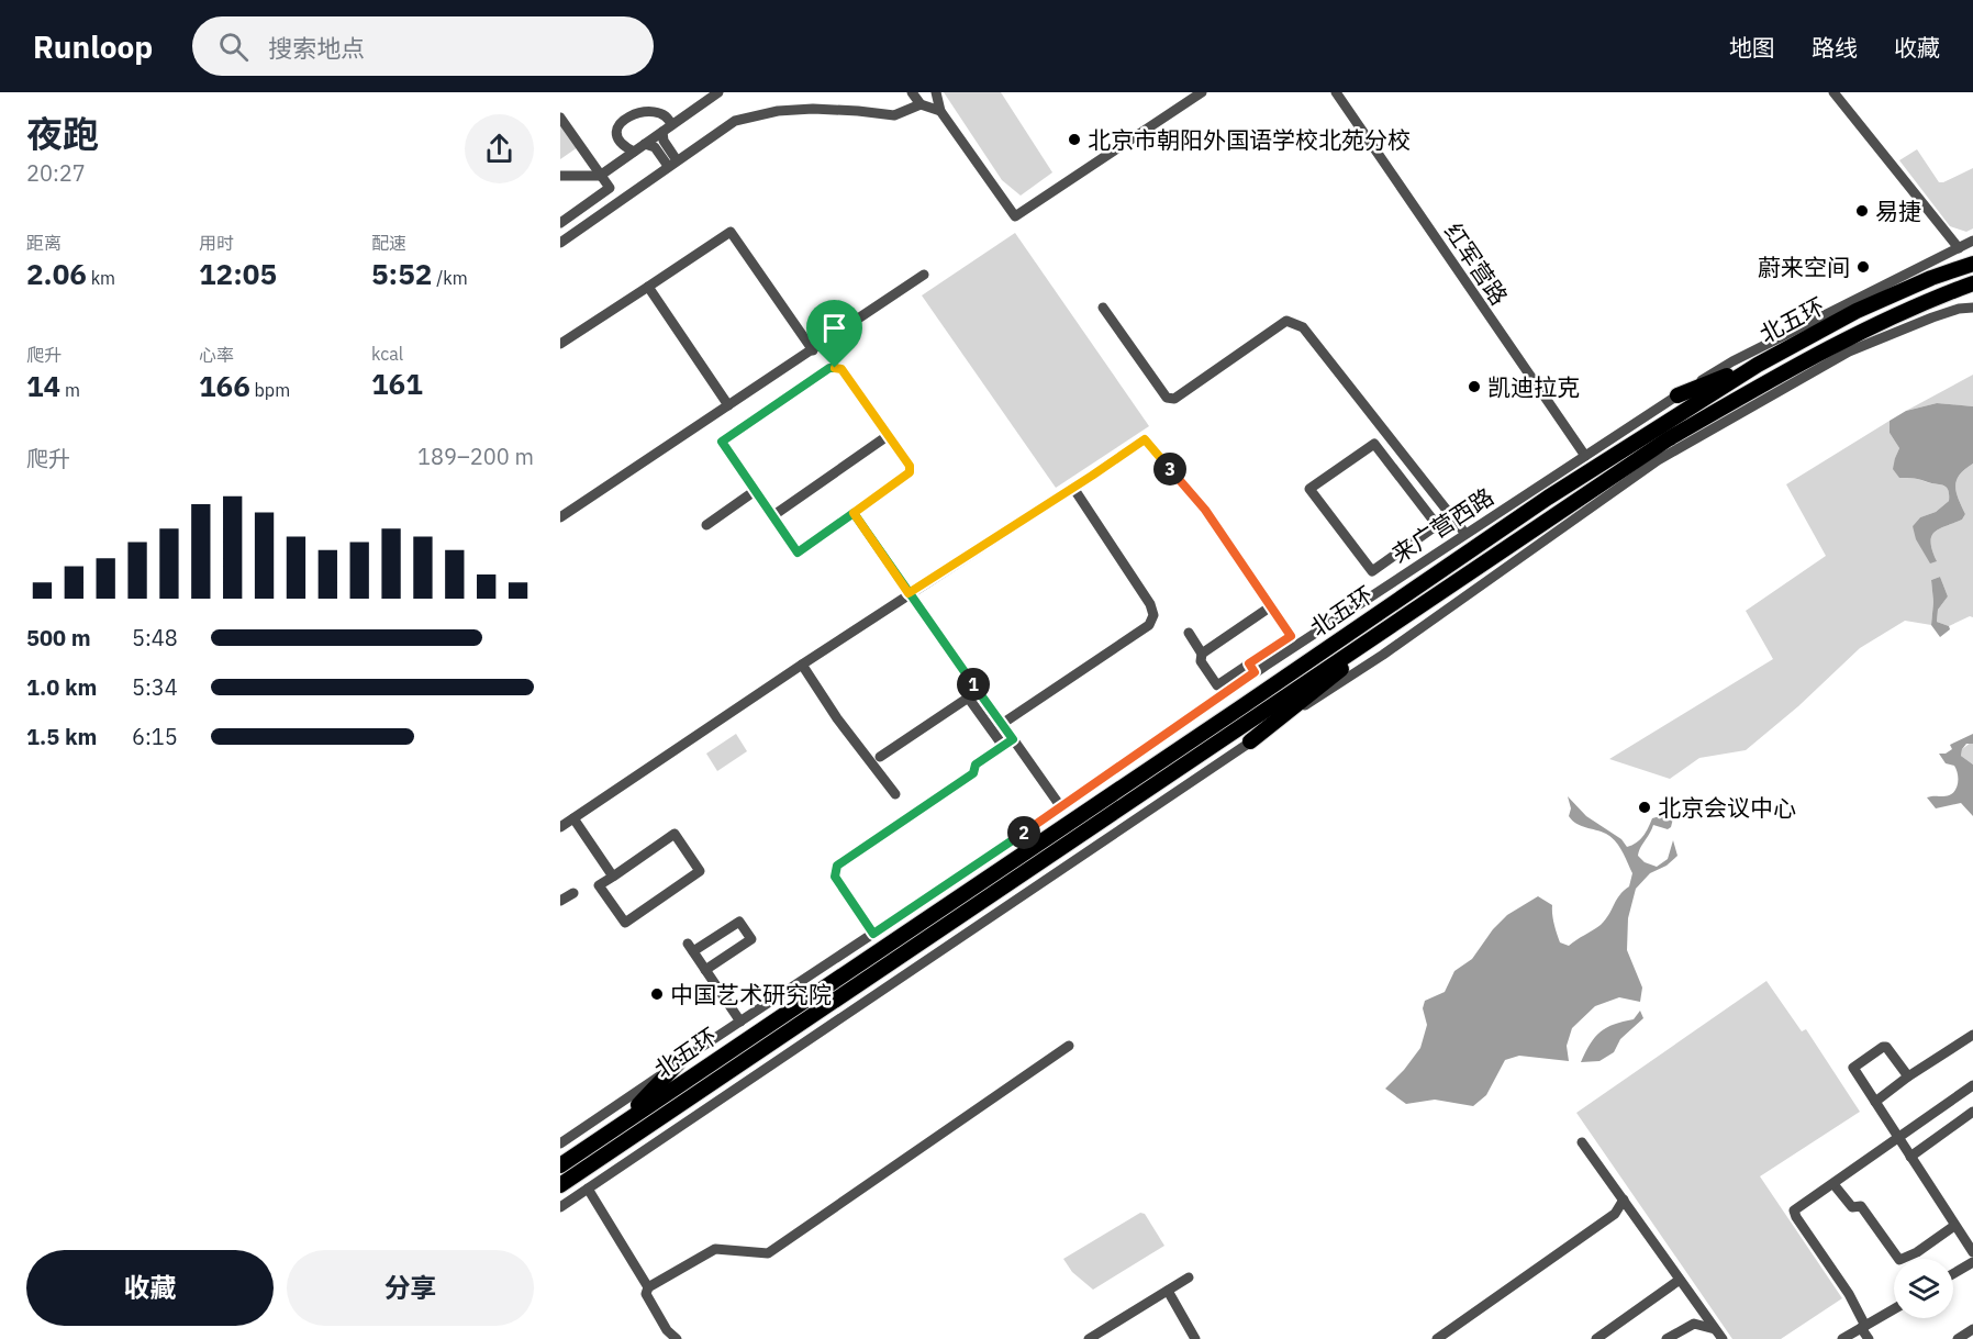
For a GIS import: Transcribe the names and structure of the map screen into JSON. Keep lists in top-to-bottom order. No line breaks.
{"streets":{"highway":["北五环"],"street":["红军营路","来广营西路"]},"crossings":[["红军营路","来广营西路"]],"places":["北京市朝阳外国语学校北苑分校","易捷","蔚来空间","凯迪拉克","北京会议中心","中国艺术研究院"],"page":{"header":"Runloop","search":"搜索地点","nav":["地图","路线","收藏"],"heading":["夜跑","20:27"],"stats":[["距离","2.06 km"],["用时","12:05"],["配速","5:52 /km"],["爬升","14 m"],["心率","166 bpm"],["kcal","161"]],"chart":["爬升","189–200 m"],"pins":["3","1","2"],"list":[{"name":"500 m","note":"5:48"},{"name":"1.0 km","note":"5:34"},{"name":"1.5 km","note":"6:15"}],"buttons":["收藏","分享"]}}
